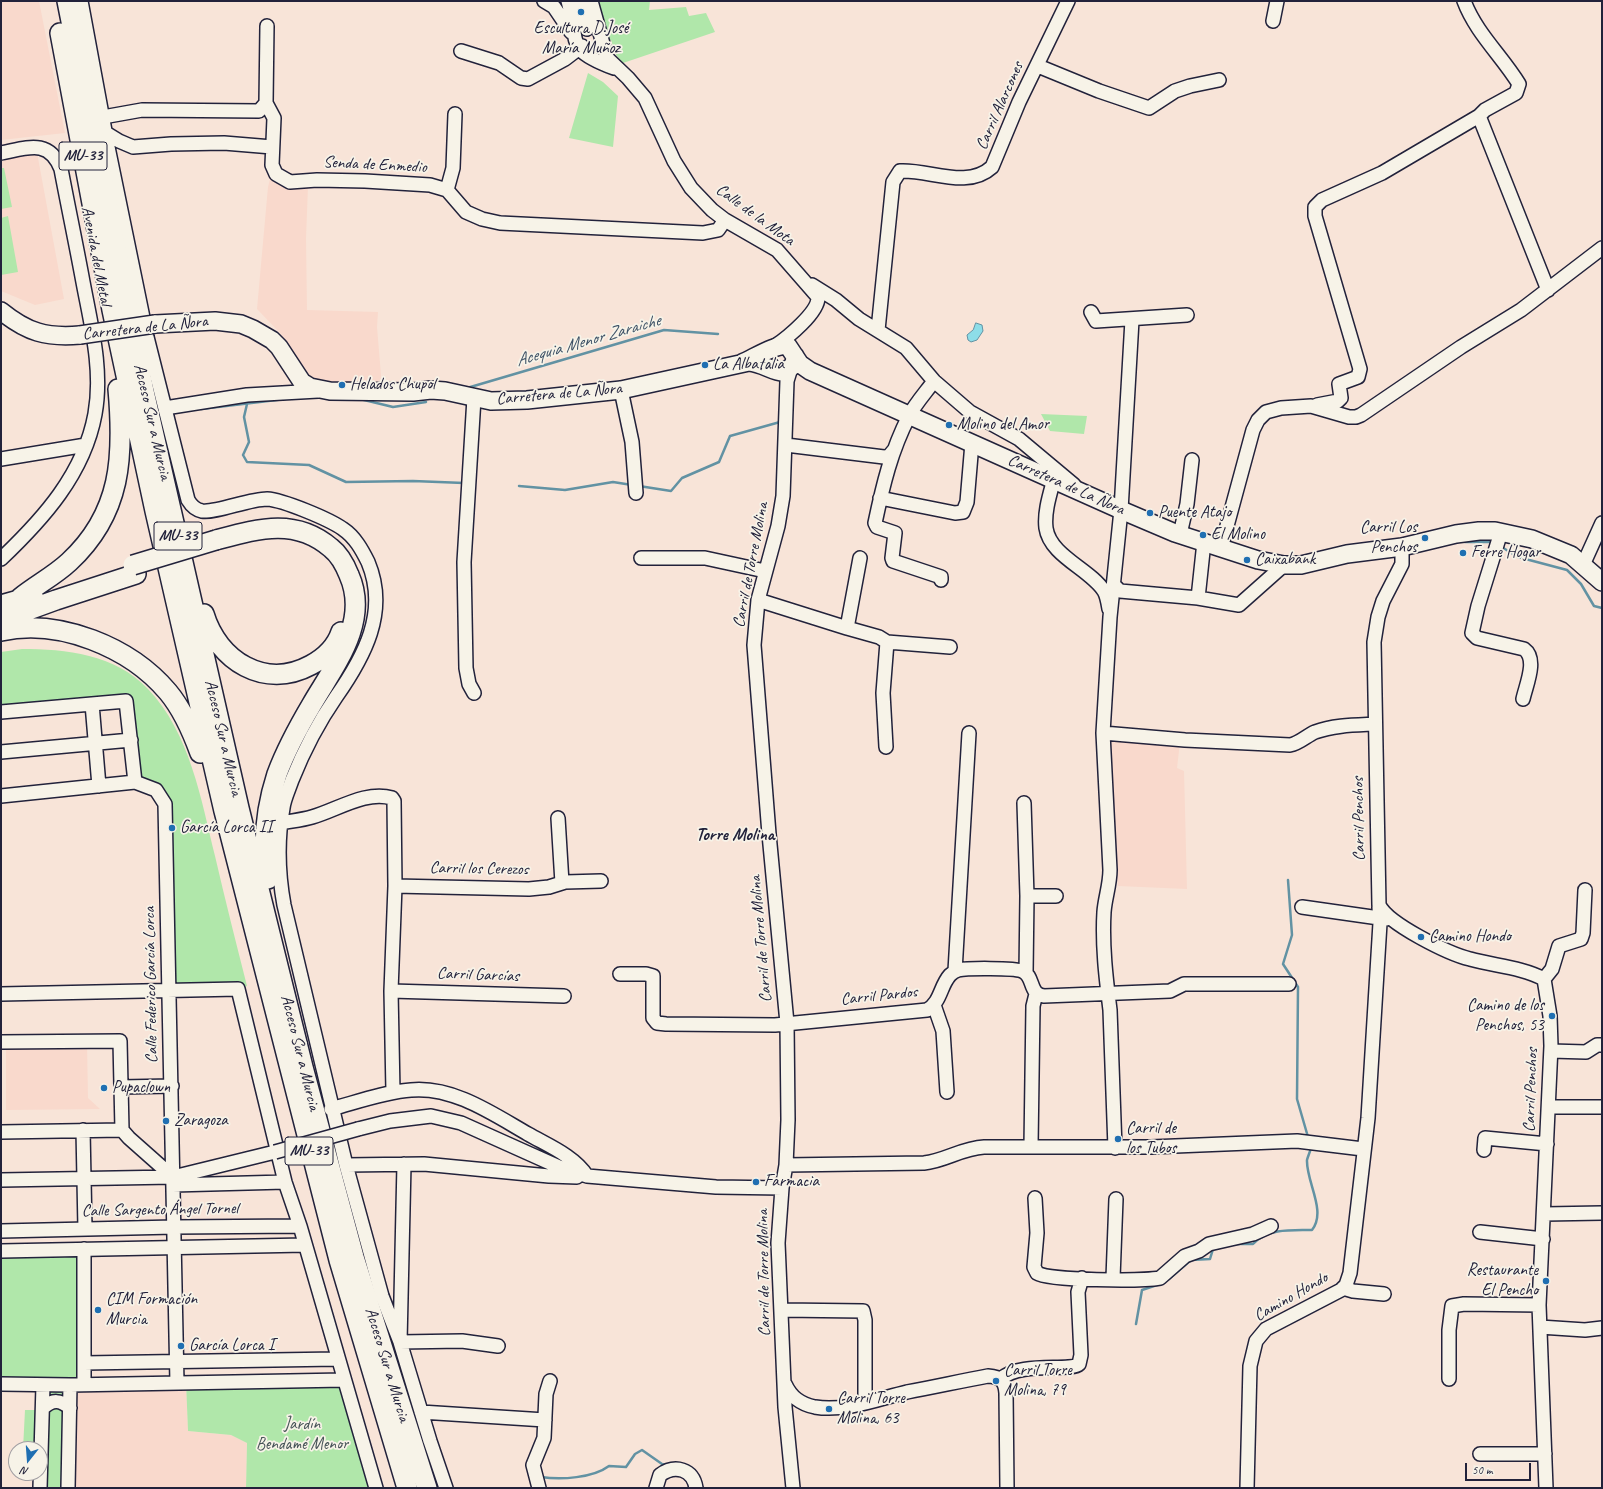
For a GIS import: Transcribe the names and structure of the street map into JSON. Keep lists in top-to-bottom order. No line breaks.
{"streets":{"highway":["MU-33","Acceso Sur a Murcia"],"main road":["Carretera de La Ñora"],"street":["Carril Alarcones","Senda de Enmedio","Calle de la Mota","Avenida del Metal","Carril de Torre Molina","Carril Penchos","Carril los Cerezos","Carril Garcías","Calle Federico García Lorca","Carril Pardos","Calle Sargento Ángel Tornel","Camino Hondo"]},"crossings":[["Senda de Enmedio","Calle de la Mota"],["Carretera de La Ñora","Carril de Torre Molina"],["Carretera de La Ñora","Carril Penchos"],["Carril de Torre Molina","Carril Pardos"],["Carril Penchos","Camino Hondo"],["Calle Federico García Lorca","Calle Sargento Ángel Tornel"]],"districts":["Torre Molina"],"water":["Acequia Menor Zaraiche"],"parks":["Jardín Bendamé Menor"],"places":["Escultura D.José María Muñoz","La Albatalia","Helados Chupol","Molino del Amor","Puente Atajo","El Molino","Carril Los Penchos","Ferre Hogar","Caixabank","García Lorca II","Camino Hondo","Camino de los Penchos, 53","Pupaclown","Zaragoza","Carril de los Tubos","Farmacia","Restaurante El Pencho","CIM Formación Murcia","García Lorca I","Carril Torre Molina, 79","Carril Torre Molina, 63"],"scale_bar":"50 m","north":"bottom"}
